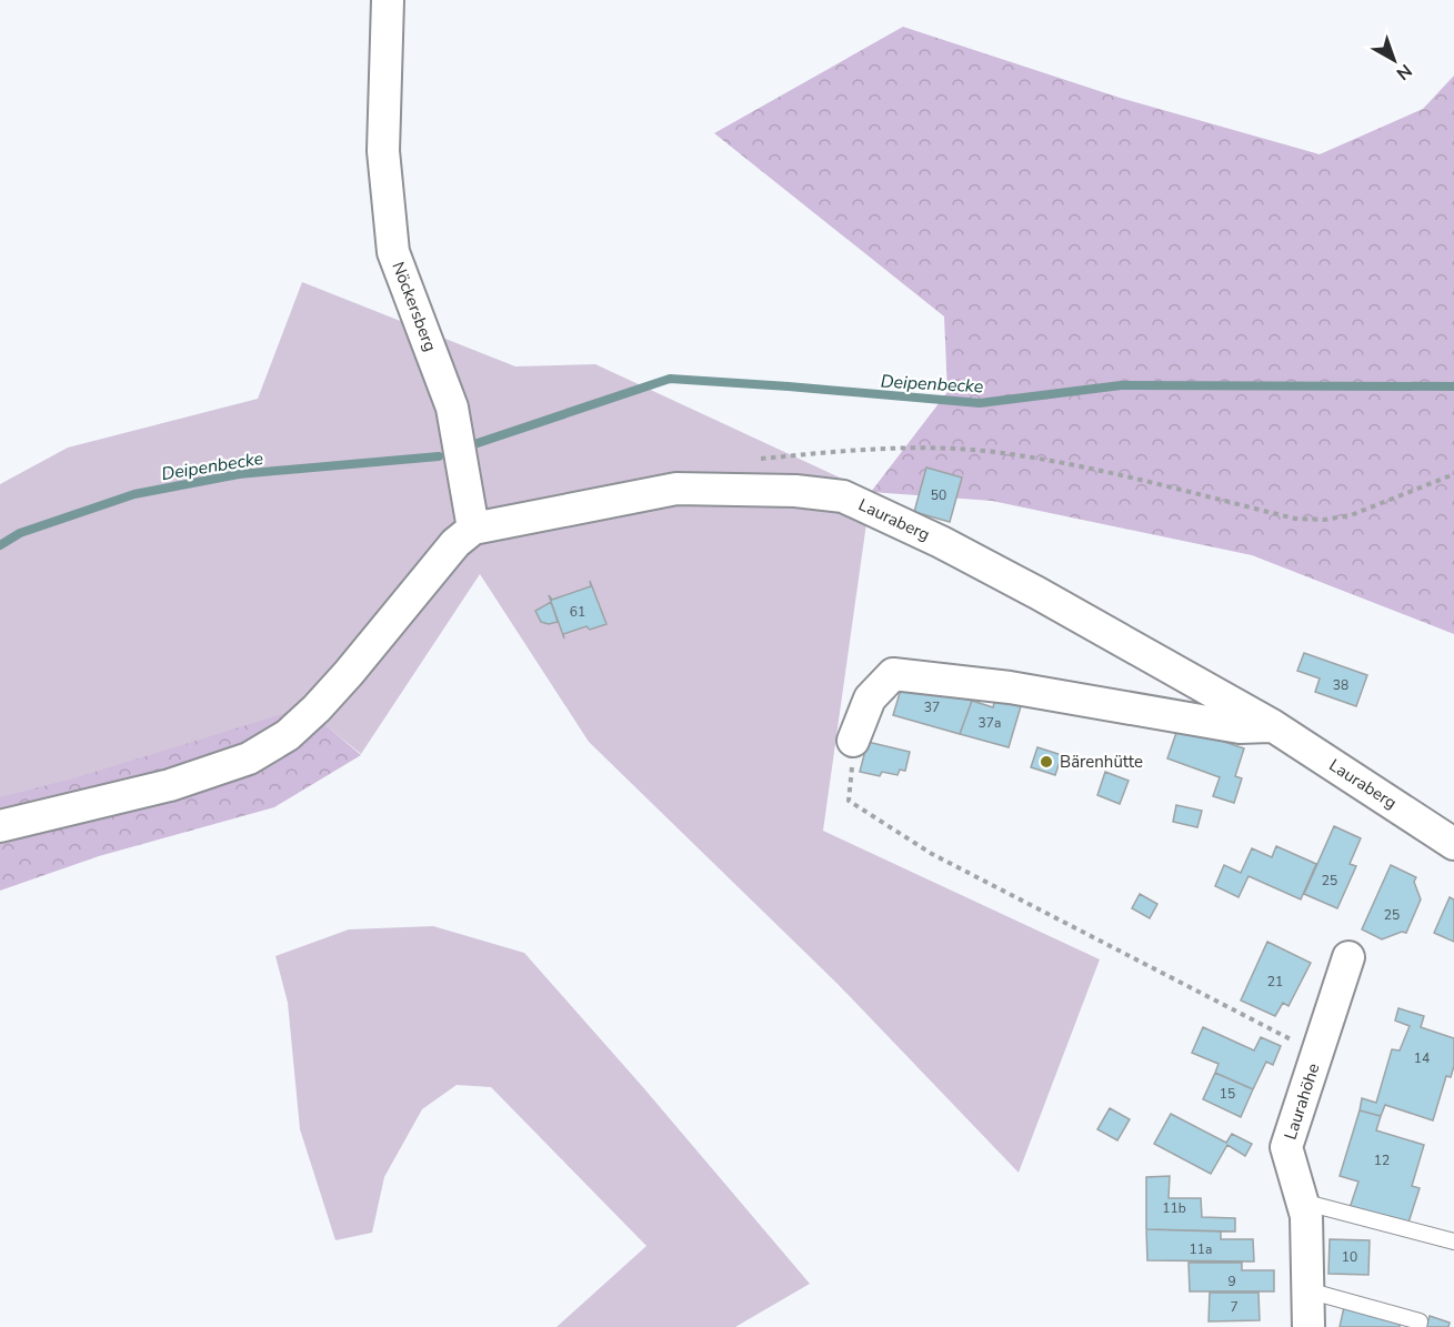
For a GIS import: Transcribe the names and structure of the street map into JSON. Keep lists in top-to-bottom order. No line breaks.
{"streets":{"street":["Nöckersberg","Lauraberg","Laurahöhe"]},"crossings":[["Nöckersberg","Lauraberg"]],"water":["Deipenbecke"],"places":["Bärenhütte"],"house_numbers":["50","61","38","37","37a","25","25","21","14","15","12","11b","11a","10","9","7"],"north":"bottom right"}
